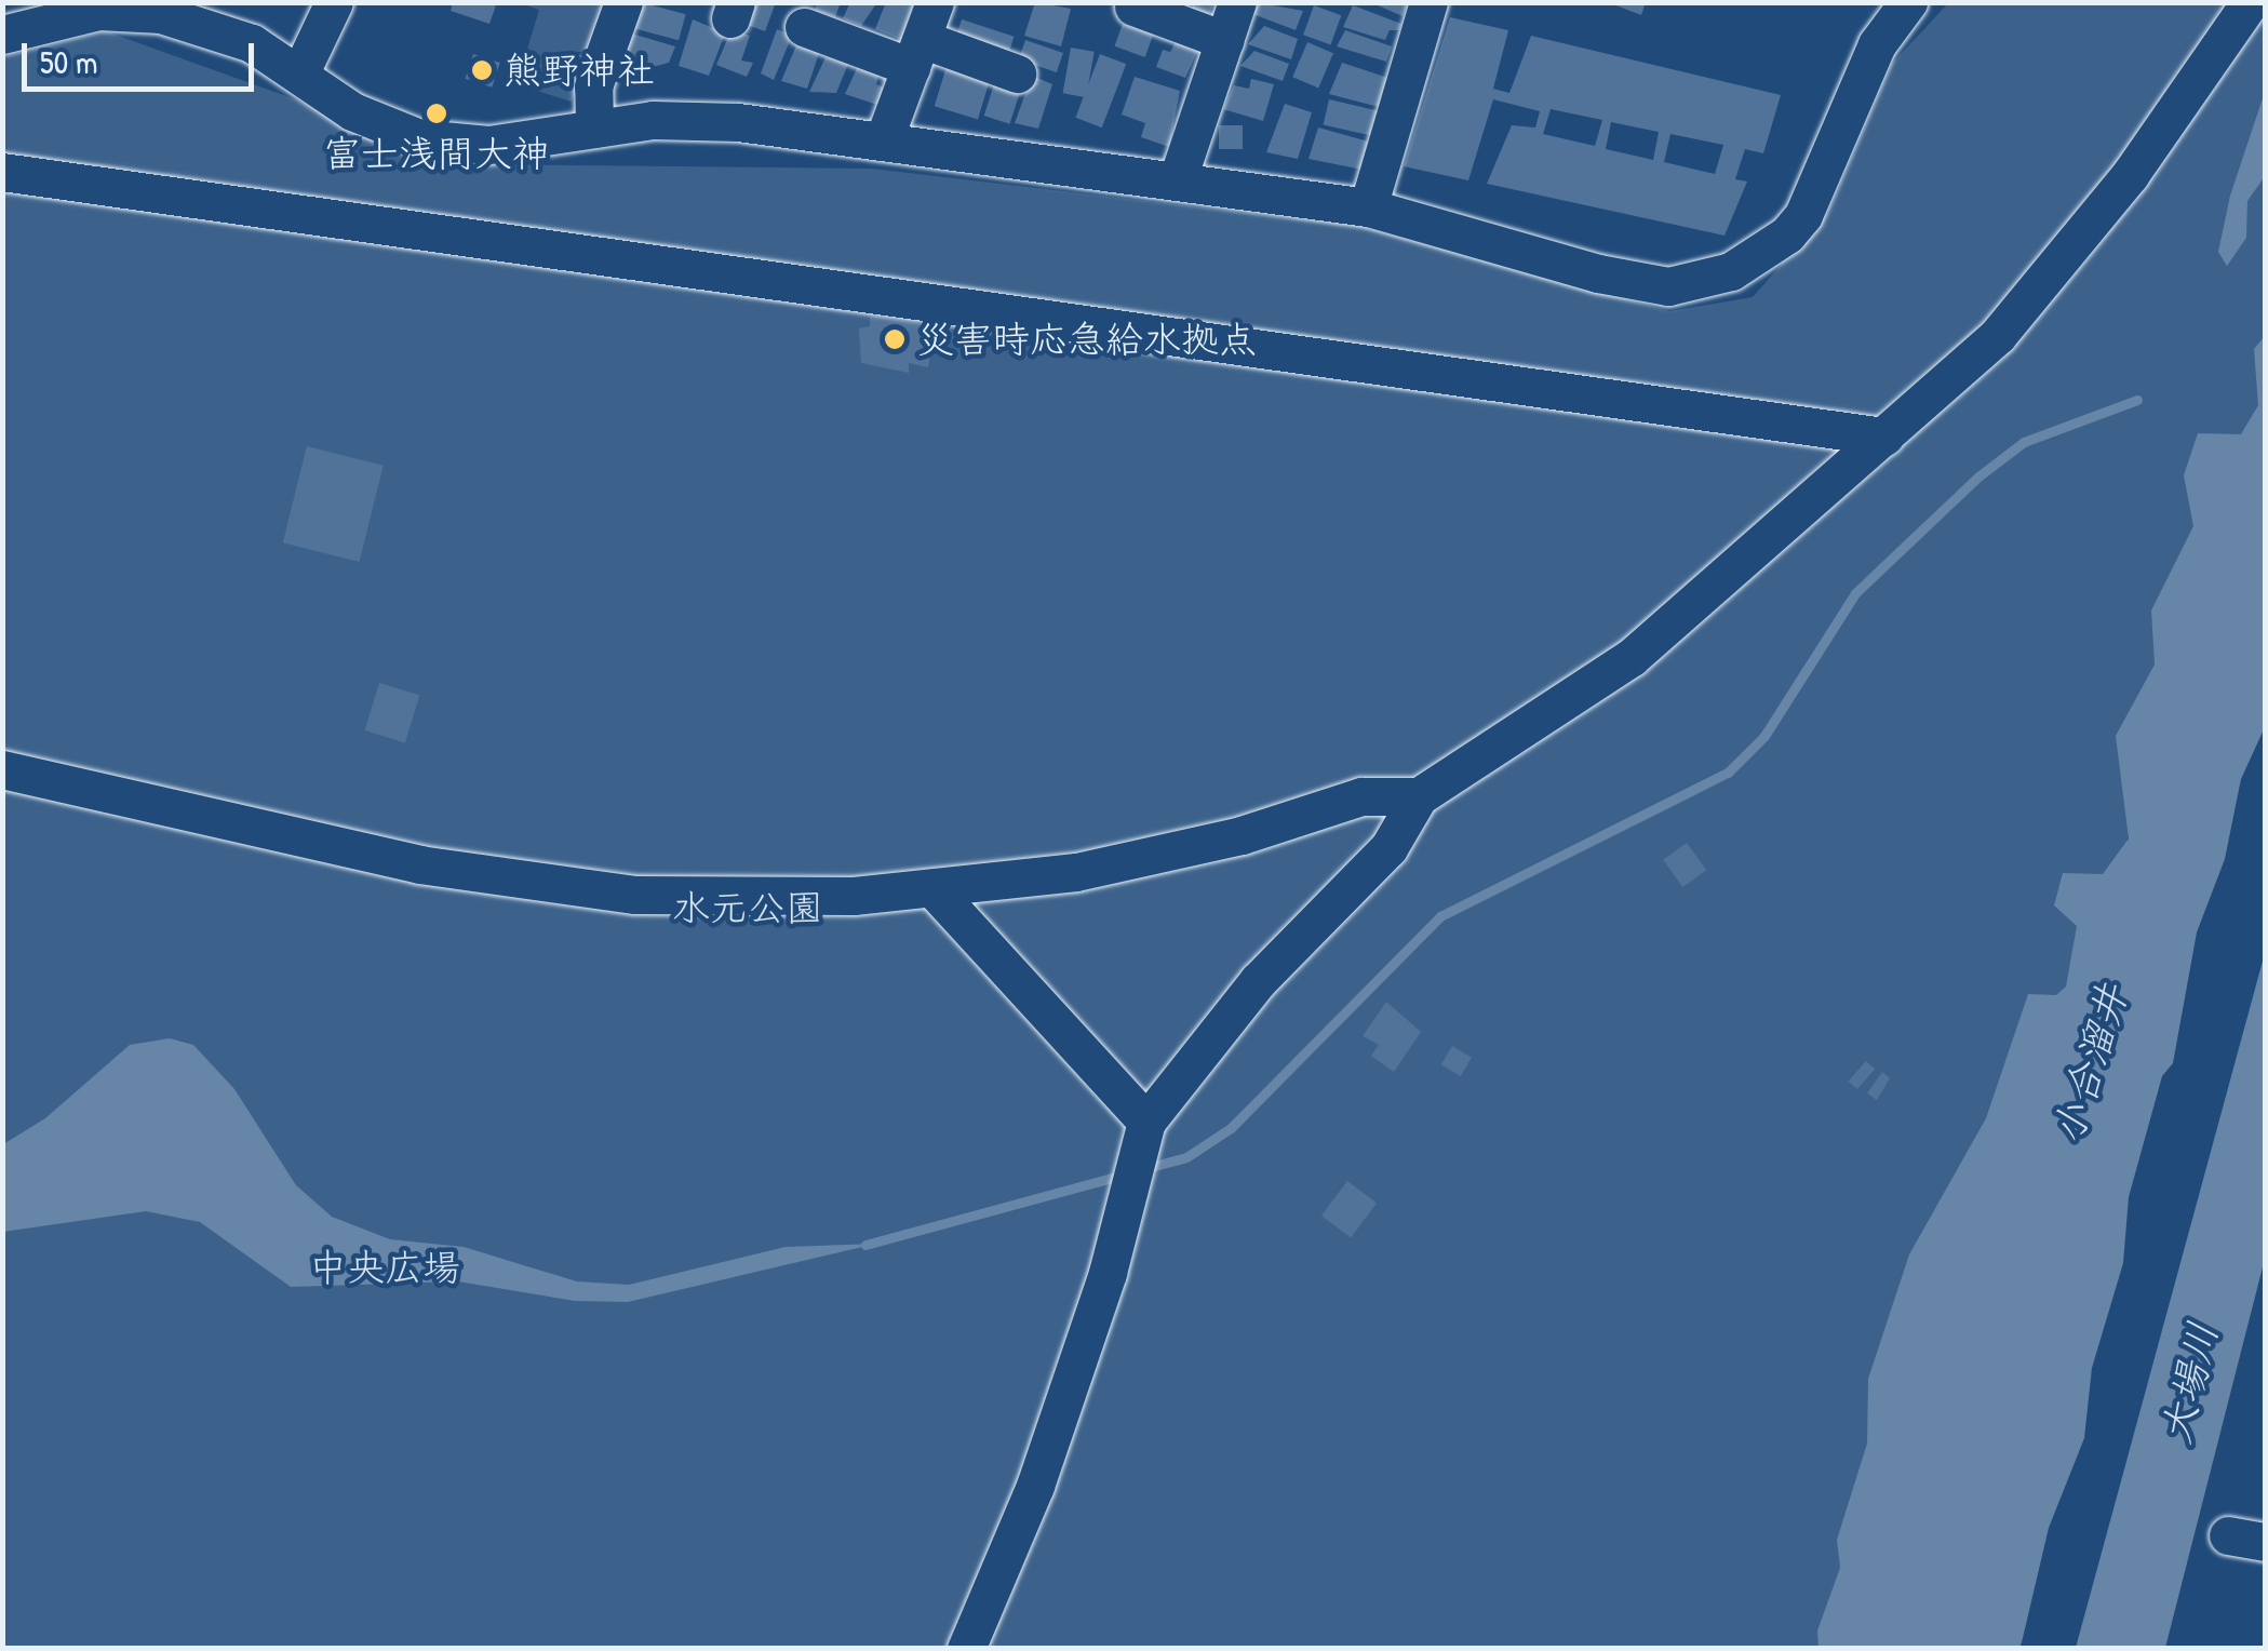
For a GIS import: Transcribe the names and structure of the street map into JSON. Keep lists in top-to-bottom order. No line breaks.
{"water":["小合溜井","大場川"],"parks":["水元公園","中央広場"],"places":["熊野神社","富士浅間大神","災害時応急給水拠点"],"scale_bar":"50 m"}
